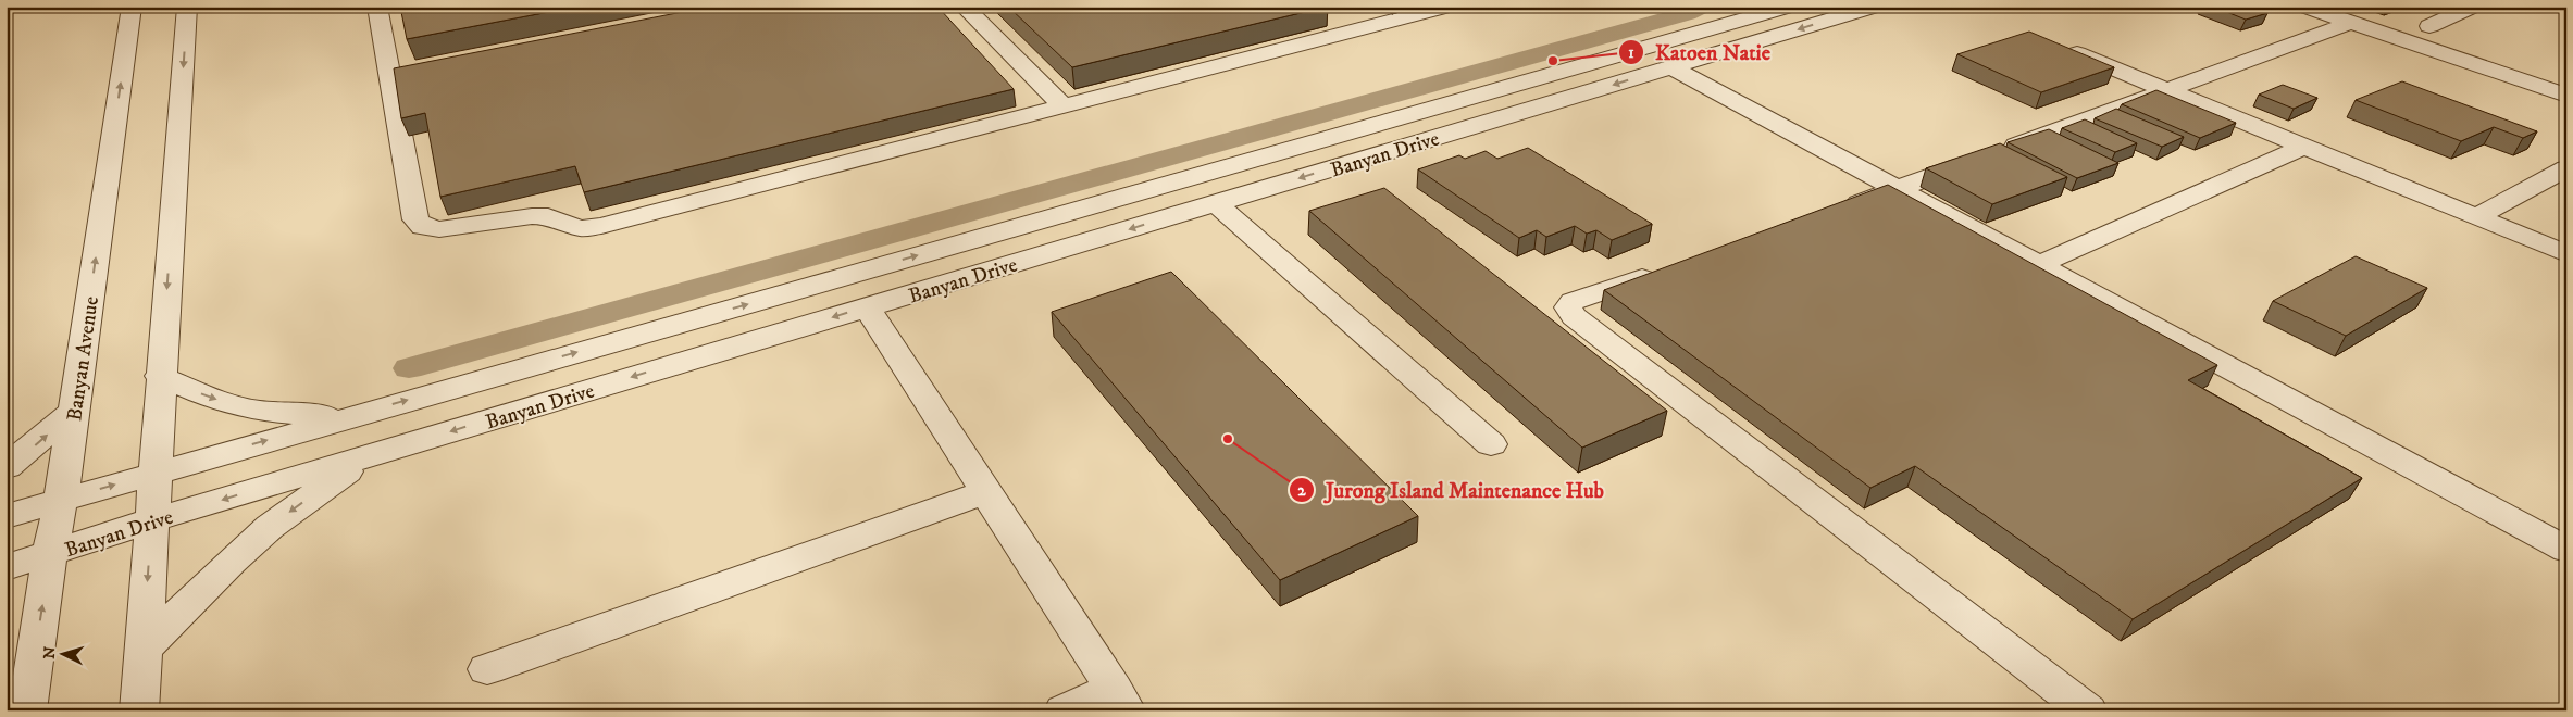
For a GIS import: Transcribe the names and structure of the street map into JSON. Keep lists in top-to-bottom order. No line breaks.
{"streets":{"street":["Banyan Drive","Banyan Avenue"]},"crossings":[["Banyan Drive","Banyan Avenue"]],"places":["Katoen Natie","Jurong Island Maintenance Hub"],"north":"left"}
